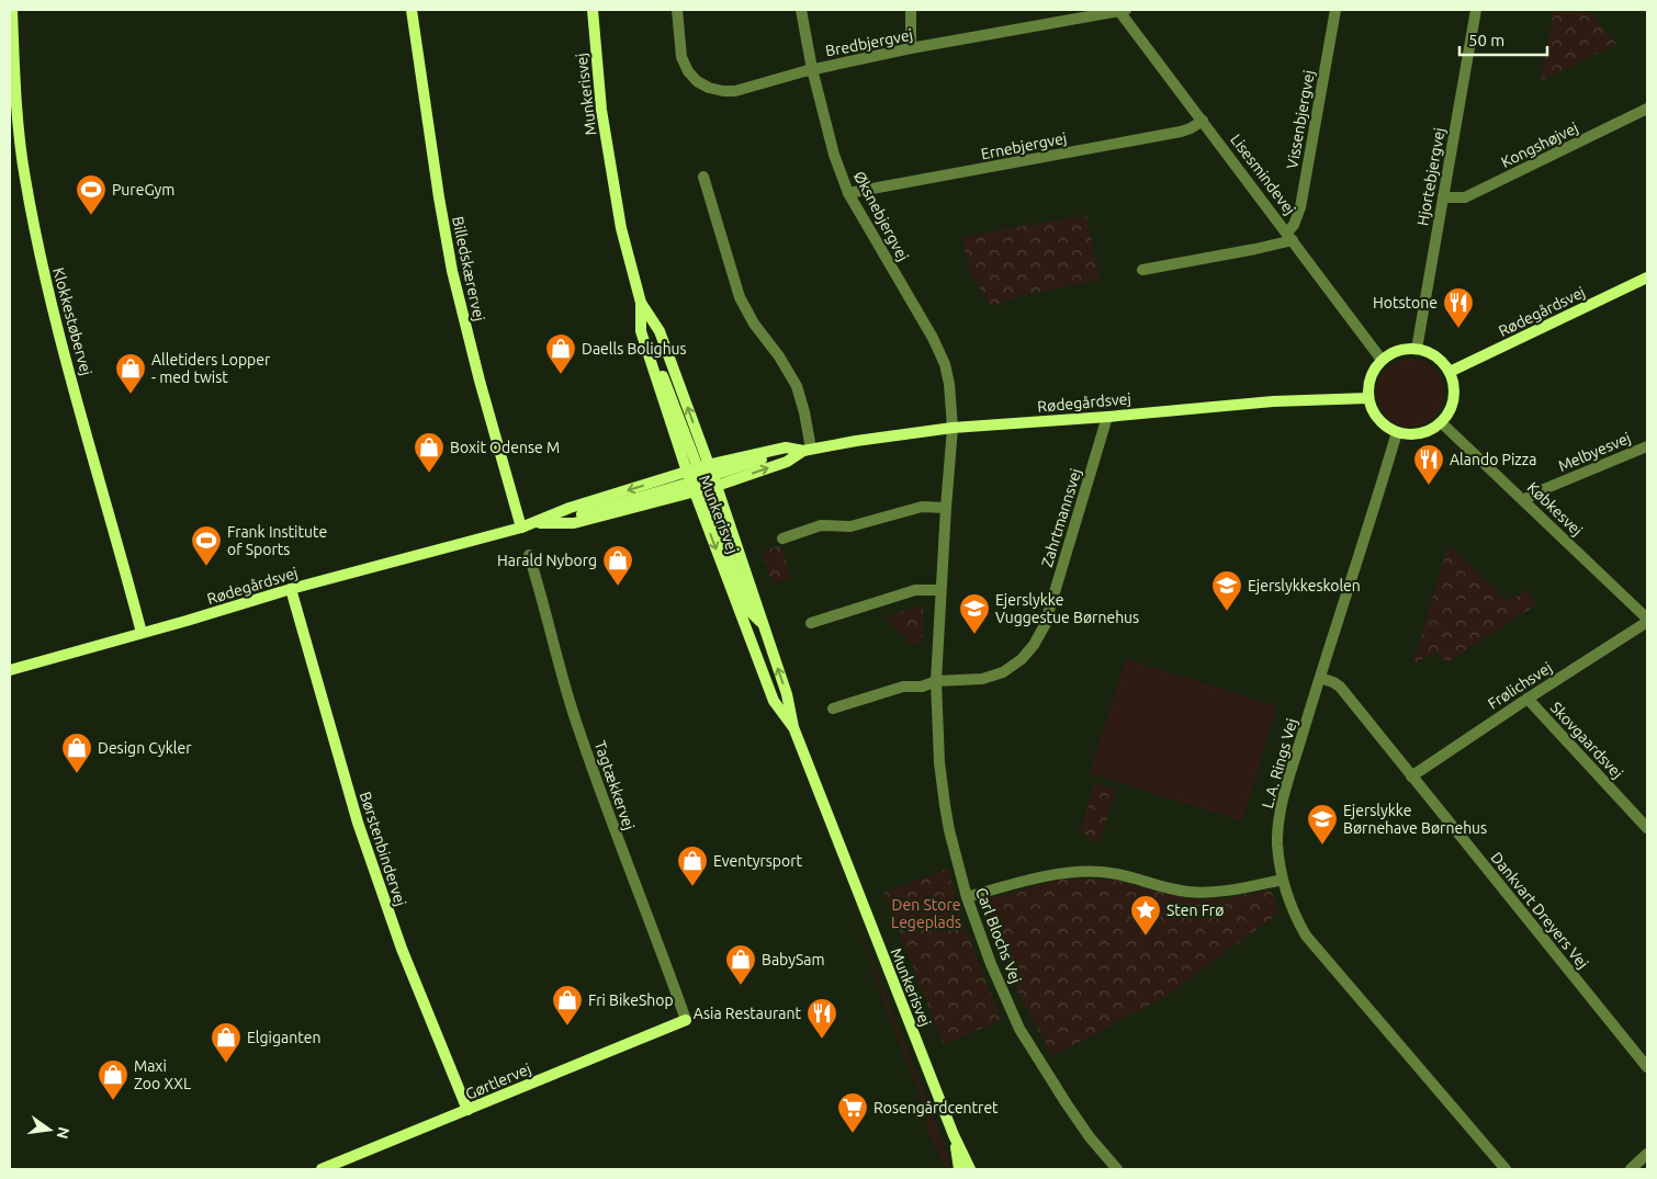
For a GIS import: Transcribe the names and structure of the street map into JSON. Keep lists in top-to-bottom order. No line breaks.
{"streets":{"street":["Bredbjergvej","Munkerisvej","Vissenbjergvej","Kongshøjvej","Ernebjergvej","Lisesmindevej","Hjortebjergvej","Øksnebjergvej","Billedskærervej","Rødegårdsvej","Klokkestøbervej","Melbyesvej","Købkesvej","Zahrtmannsvej","Frølichsvej","Skovgaardsvej","L.A. Rings Vej","Tagtækkervej","Børstenbindervej","Dankvart Dreyers Vej","Carl Blochs Vej","Gørtlervej"]},"crossings":[["Bredbjergvej","Lisesmindevej"],["Bredbjergvej","Øksnebjergvej"],["Munkerisvej","Rødegårdsvej"],["Vissenbjergvej","Lisesmindevej"],["Kongshøjvej","Hjortebjergvej"],["Ernebjergvej","Lisesmindevej"],["Ernebjergvej","Øksnebjergvej"],["Lisesmindevej","Hjortebjergvej"],["Lisesmindevej","Rødegårdsvej"],["Lisesmindevej","Købkesvej"],["Lisesmindevej","L.A. Rings Vej"],["Hjortebjergvej","Rødegårdsvej"],["Hjortebjergvej","Købkesvej"],["Hjortebjergvej","L.A. Rings Vej"],["Øksnebjergvej","Rødegårdsvej"],["Øksnebjergvej","Carl Blochs Vej"],["Billedskærervej","Rødegårdsvej"],["Rødegårdsvej","Klokkestøbervej"],["Rødegårdsvej","Købkesvej"],["Rødegårdsvej","Zahrtmannsvej"],["Rødegårdsvej","L.A. Rings Vej"],["Rødegårdsvej","Børstenbindervej"],["Rødegårdsvej","Carl Blochs Vej"],["Melbyesvej","Købkesvej"],["Købkesvej","Frølichsvej"],["Købkesvej","L.A. Rings Vej"],["Zahrtmannsvej","Carl Blochs Vej"],["Frølichsvej","Skovgaardsvej"],["Frølichsvej","Dankvart Dreyers Vej"],["L.A. Rings Vej","Dankvart Dreyers Vej"],["Tagtækkervej","Gørtlervej"],["Børstenbindervej","Gørtlervej"]],"parks":["Den Store Legeplads"],"places":{"sports":["PureGym","Frank Institute of Sports"],"restaurant":["Hotstone","Alando Pizza","Asia Restaurant"],"shop":["Daells Bolighus","Alletiders Lopper - med twist","Boxit Odense M","Harald Nyborg","Design Cykler","Eventyrsport","BabySam","Fri BikeShop","Elgiganten","Maxi Zoo XXL"],"school or university":["Ejerslykkeskolen","Ejerslykke Vuggestue Børnehus","Ejerslykke Børnehave Børnehus"],"place":["Sten Frø"],"supermarket":["Rosengårdcentret"]},"scale_bar":"50 m","north":"right"}
